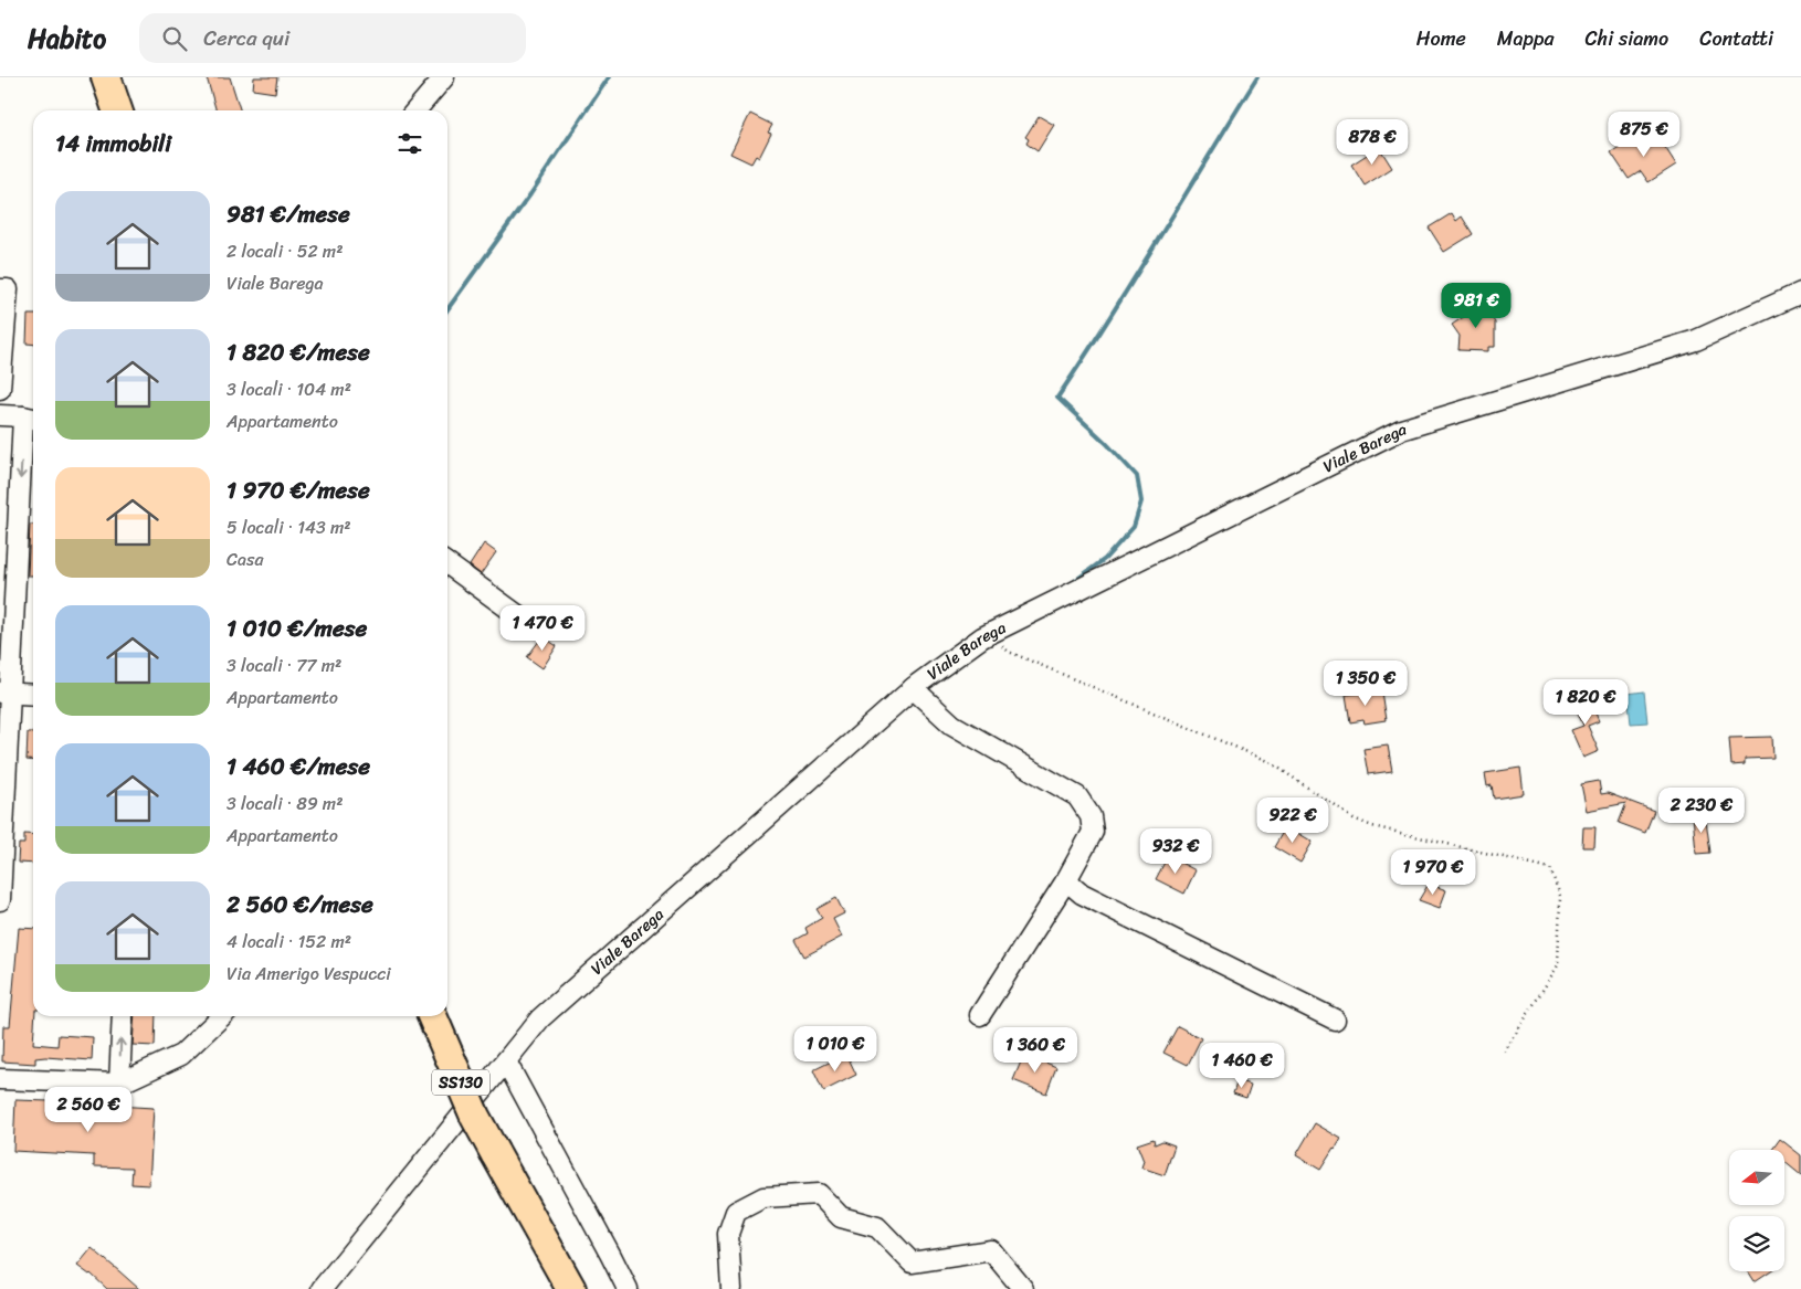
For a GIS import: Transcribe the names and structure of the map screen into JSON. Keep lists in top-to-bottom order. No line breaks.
{"streets":{"highway":["SS130"],"street":["Viale Barega"]},"north":"left","page":{"header":"Habito","search":"Cerca qui","nav":["Home","Mappa","Chi siamo","Contatti"],"heading":"14 immobili","price":["875 €","878 €","981 €","1 470 €","1 350 €","1 820 €","2 230 €","922 €","932 €","1 970 €","1 010 €","1 360 €","1 460 €","2 560 €"],"list":[{"name":"981 €/mese","note":"2 locali · 52 m² · Viale Barega"},{"name":"1 820 €/mese","note":"3 locali · 104 m² · Appartamento"},{"name":"1 970 €/mese","note":"5 locali · 143 m² · Casa"},{"name":"1 010 €/mese","note":"3 locali · 77 m² · Appartamento"},{"name":"1 460 €/mese","note":"3 locali · 89 m² · Appartamento"},{"name":"2 560 €/mese","note":"4 locali · 152 m² · Via Amerigo Vespucci"}]}}
